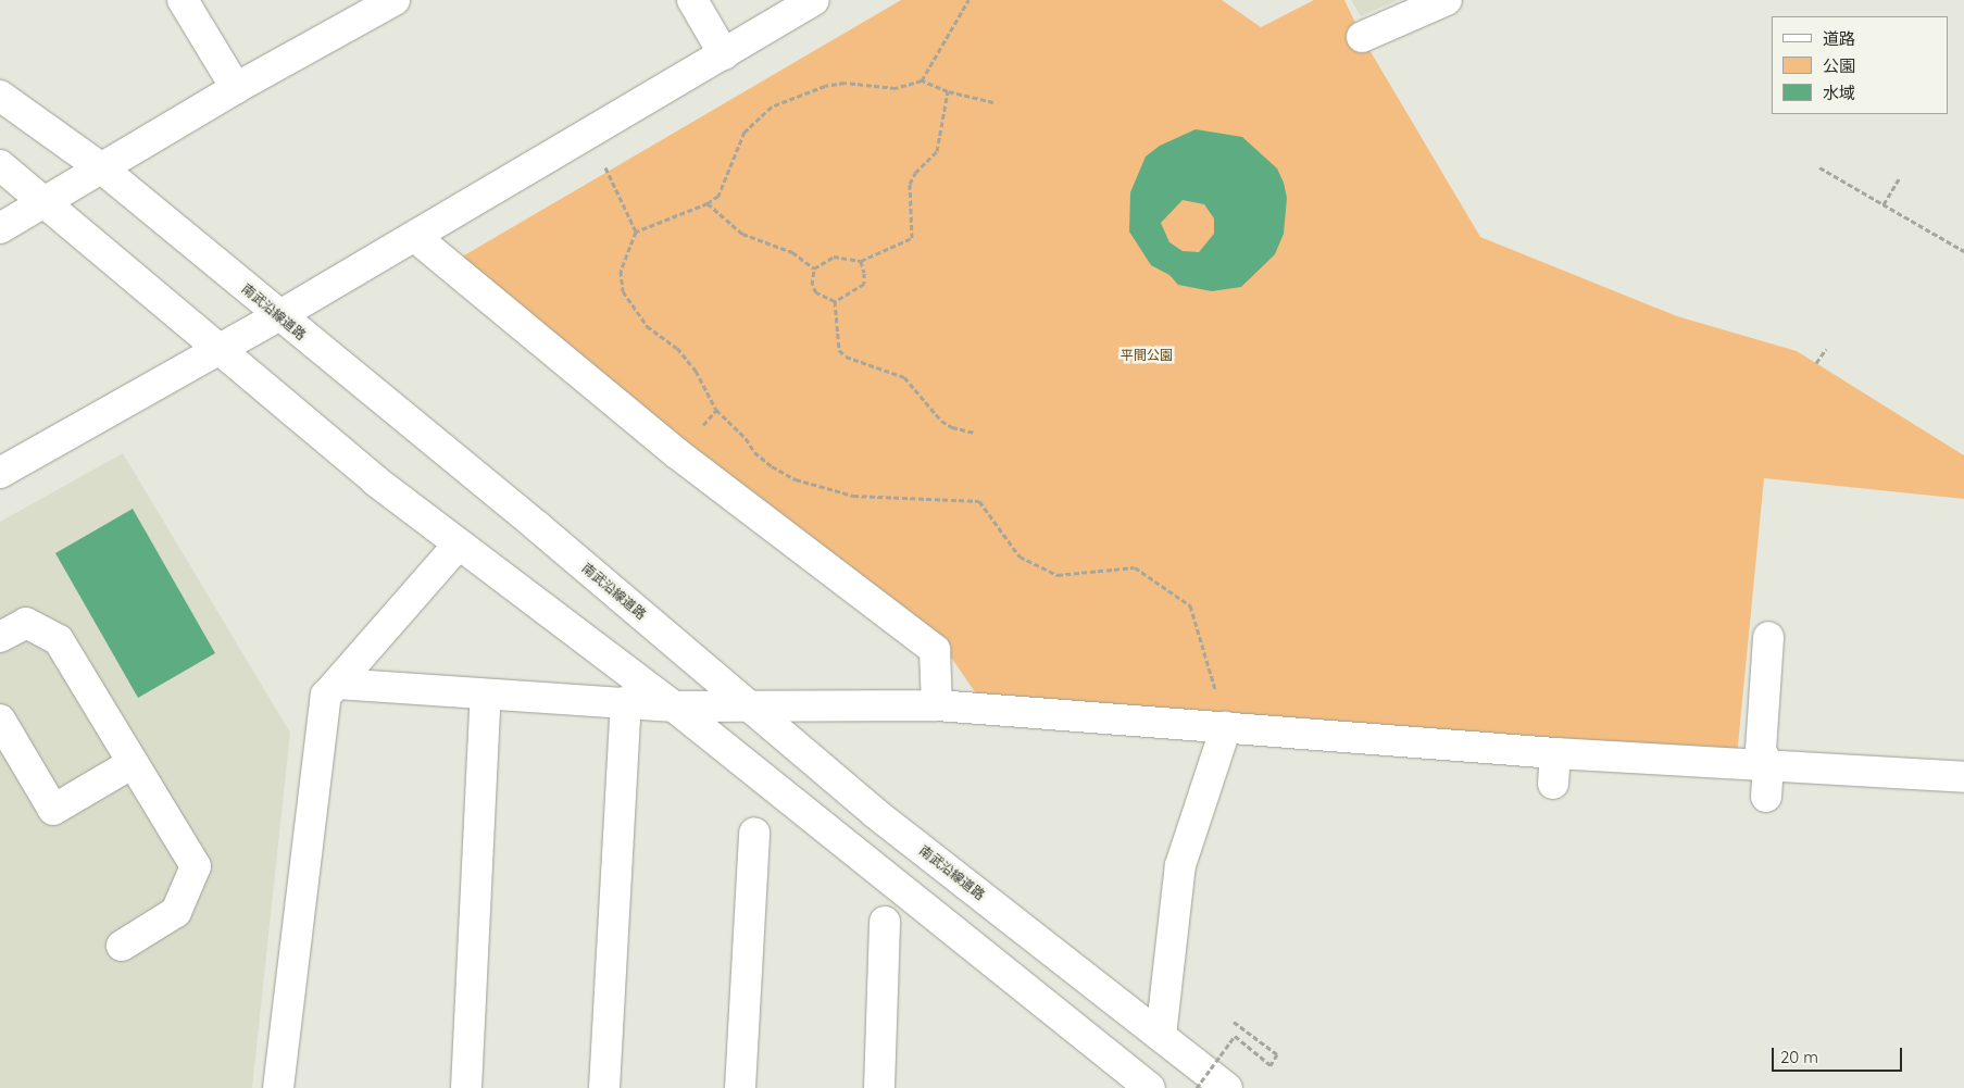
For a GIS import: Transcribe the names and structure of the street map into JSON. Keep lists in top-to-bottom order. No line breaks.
{"streets":{"street":["南武沿線道路"]},"parks":["平間公園"],"legend":["道路","公園","水域"],"scale_bar":"20 m"}
